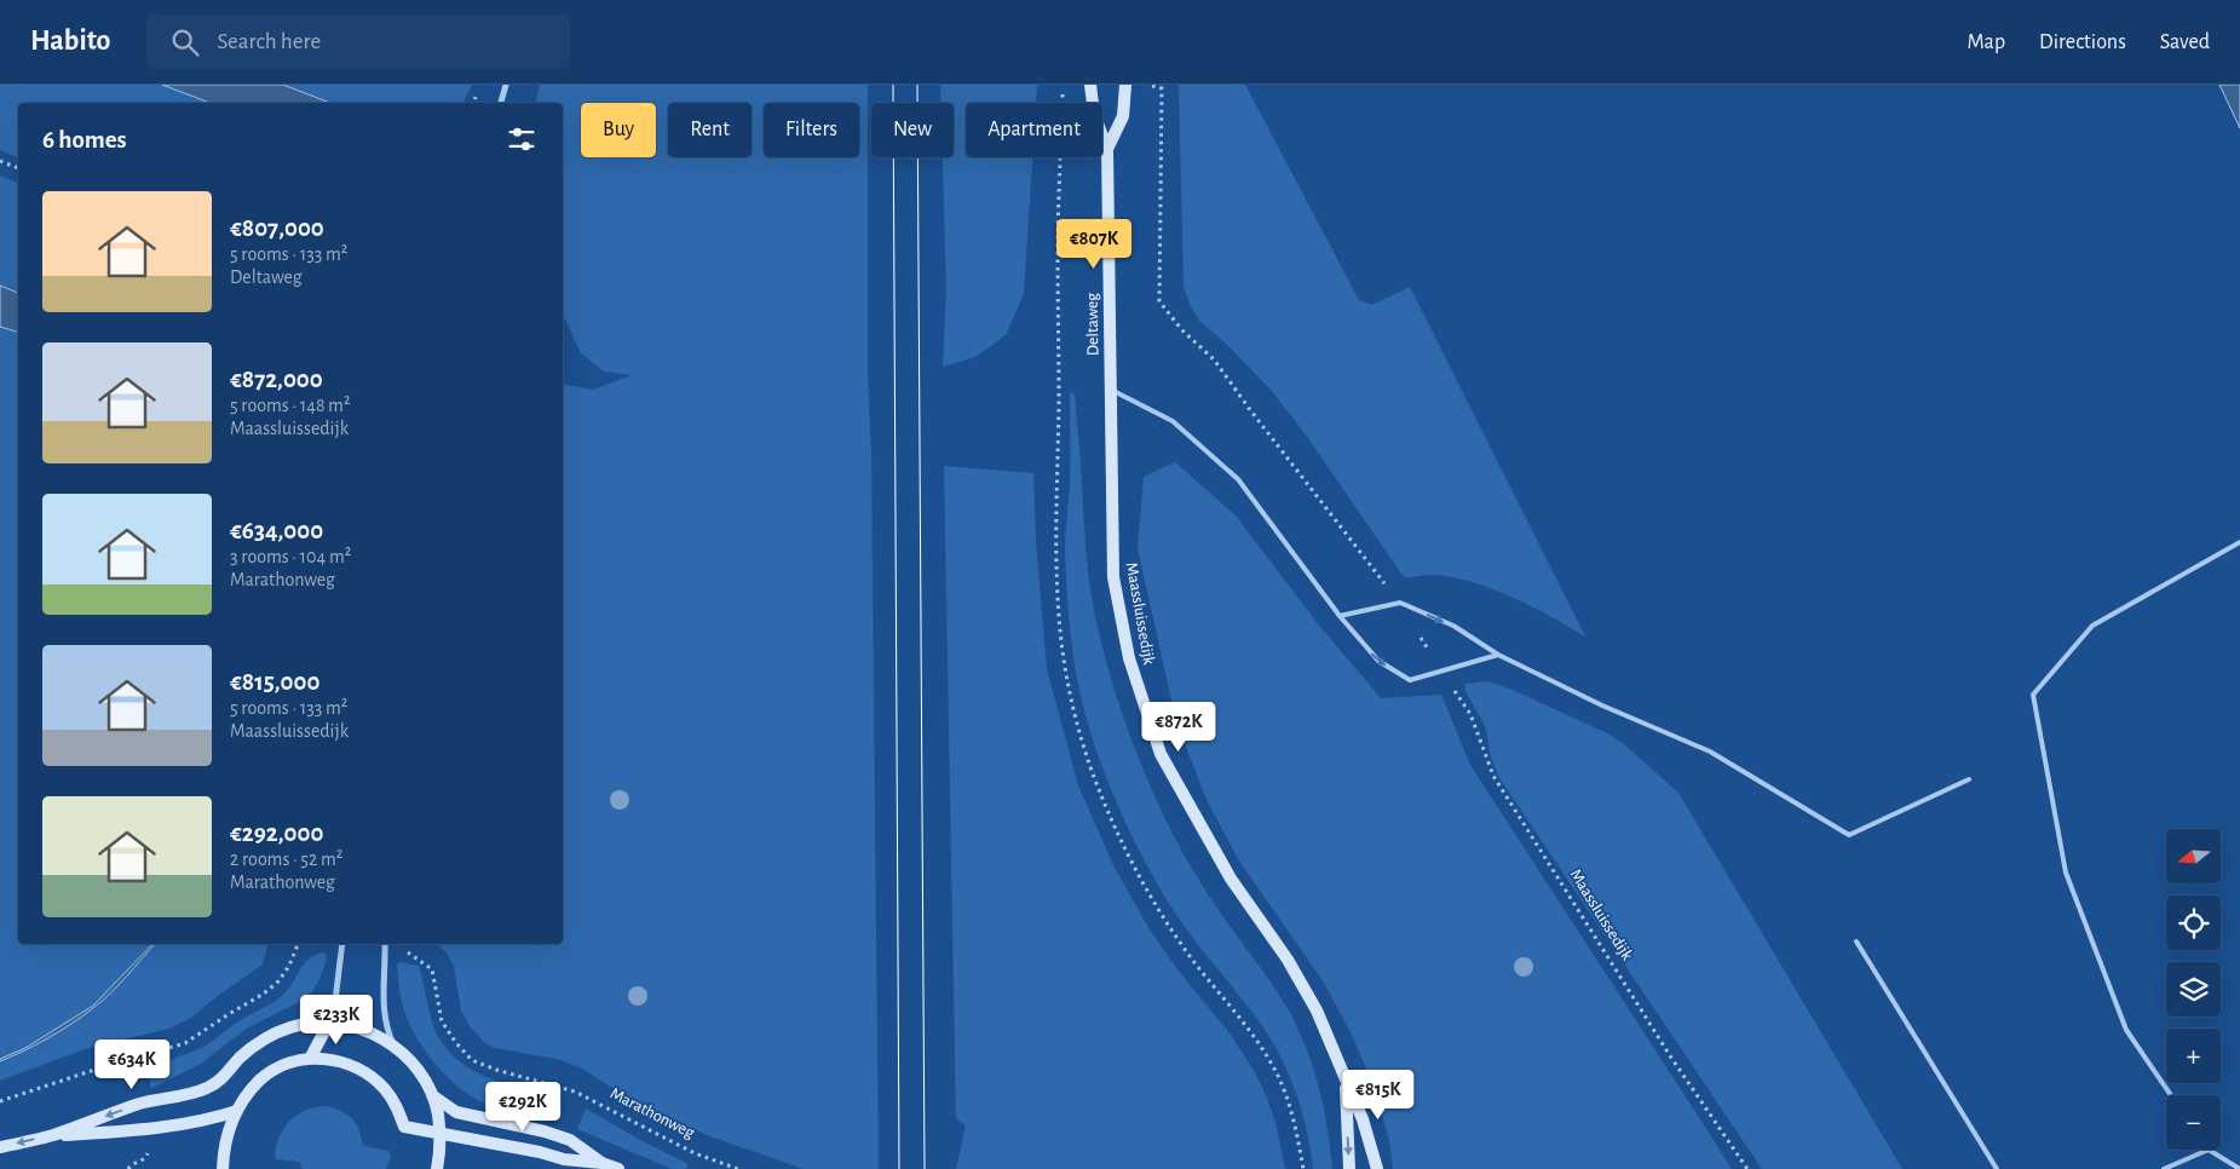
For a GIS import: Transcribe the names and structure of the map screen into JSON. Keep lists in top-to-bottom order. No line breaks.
{"streets":{"main road":["Deltaweg","Maassluissedijk"],"path":["Marathonweg"]},"crossings":[["Deltaweg","Maassluissedijk"]],"north":"left","page":{"header":"Habito","search":"Search here","nav":["Map","Directions","Saved"],"chip":["Buy","Rent","Filters","New","Apartment"],"heading":"6 homes","list":[{"name":"€807,000","note":"5 rooms · 133 m² · Deltaweg"},{"name":"€872,000","note":"5 rooms · 148 m² · Maassluissedijk"},{"name":"€634,000","note":"3 rooms · 104 m² · Marathonweg"},{"name":"€815,000","note":"5 rooms · 133 m² · Maassluissedijk"},{"name":"€292,000","note":"2 rooms · 52 m² · Marathonweg"}],"price":["€807K","€872K","€233K","€634K","€815K","€292K"],"map_buttons":["+","−"]}}
